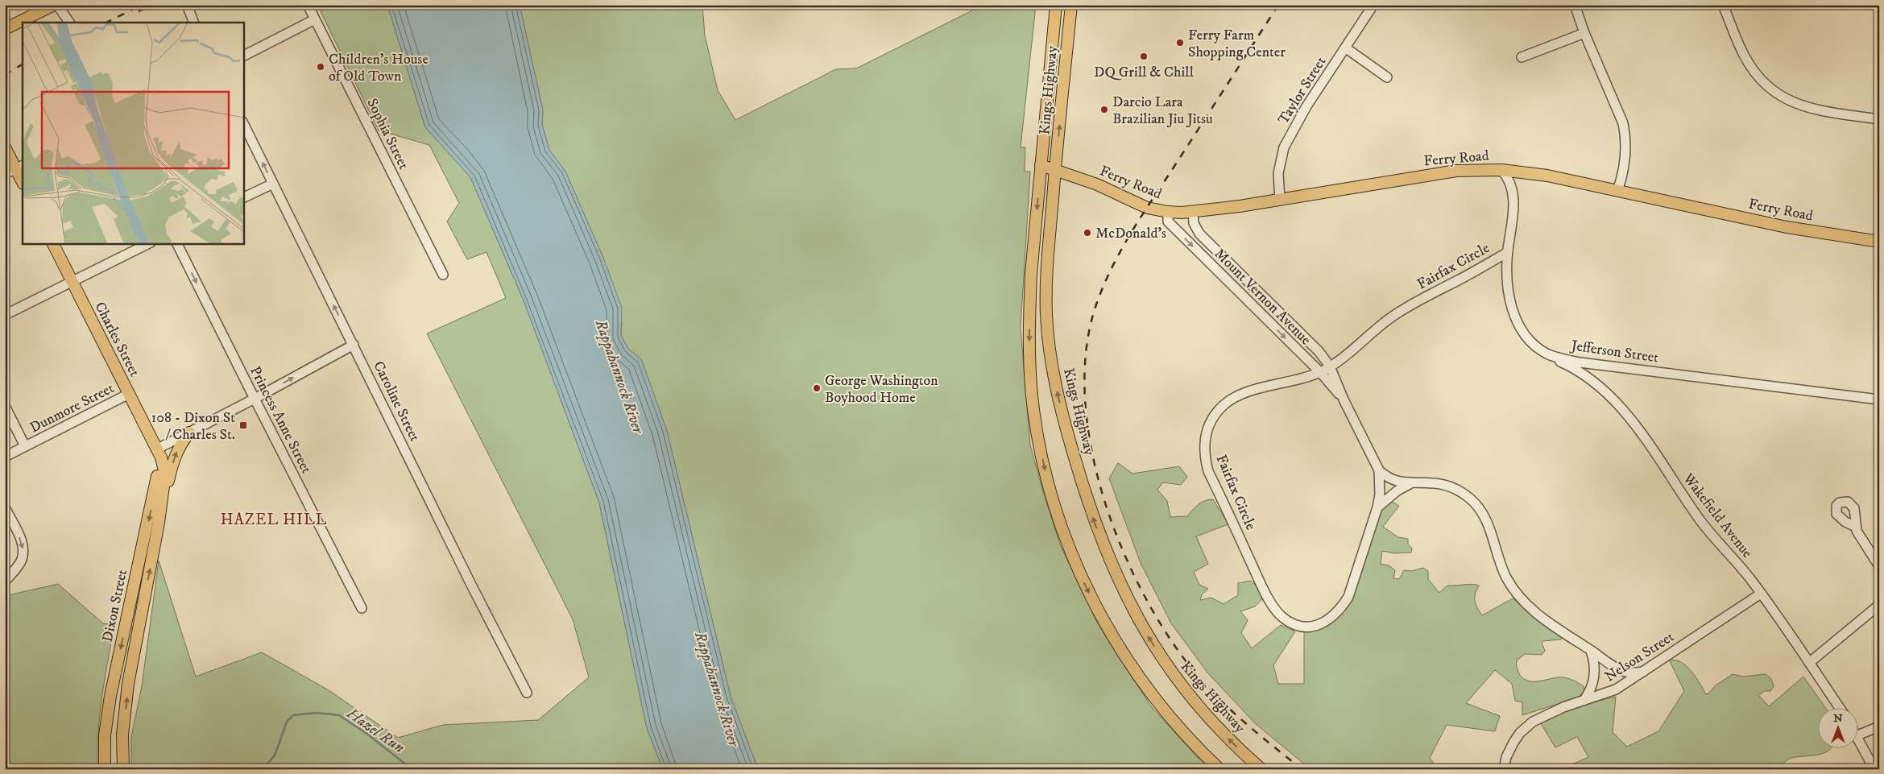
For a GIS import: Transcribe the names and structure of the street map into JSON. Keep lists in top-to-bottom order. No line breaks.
{"streets":{"main road":["Kings Highway","Ferry Road","Charles Street","Dixon Street"],"street":["Taylor Street","Sophia Street","Fairfax Circle","Mount Vernon Avenue","Jefferson Street","Caroline Street","Dunmore Street","Princess Anne Street","Wakefield Avenue","Nelson Street"]},"crossings":[["Kings Highway","Ferry Road"],["Taylor Street","Ferry Road"],["Ferry Road","Mount Vernon Avenue"],["Ferry Road","Jefferson Street"],["Fairfax Circle","Mount Vernon Avenue"],["Fairfax Circle","Jefferson Street"],["Charles Street","Dunmore Street"],["Charles Street","Dixon Street"],["Jefferson Street","Wakefield Avenue"],["Wakefield Avenue","Nelson Street"]],"one_way":["Caroline Street","Princess Anne Street"],"districts":["HAZEL HILL"],"water":["Rappahannock River","Hazel Run"],"places":{"other":["Ferry Farm Shopping Center","DQ Grill & Chill","Children's House of Old Town","Darcio Lara Brazilian Jiu Jitsu","McDonald's","George Washington Boyhood Home"],"transit":["108 - Dixon St / Charles St."]},"north":"top"}
